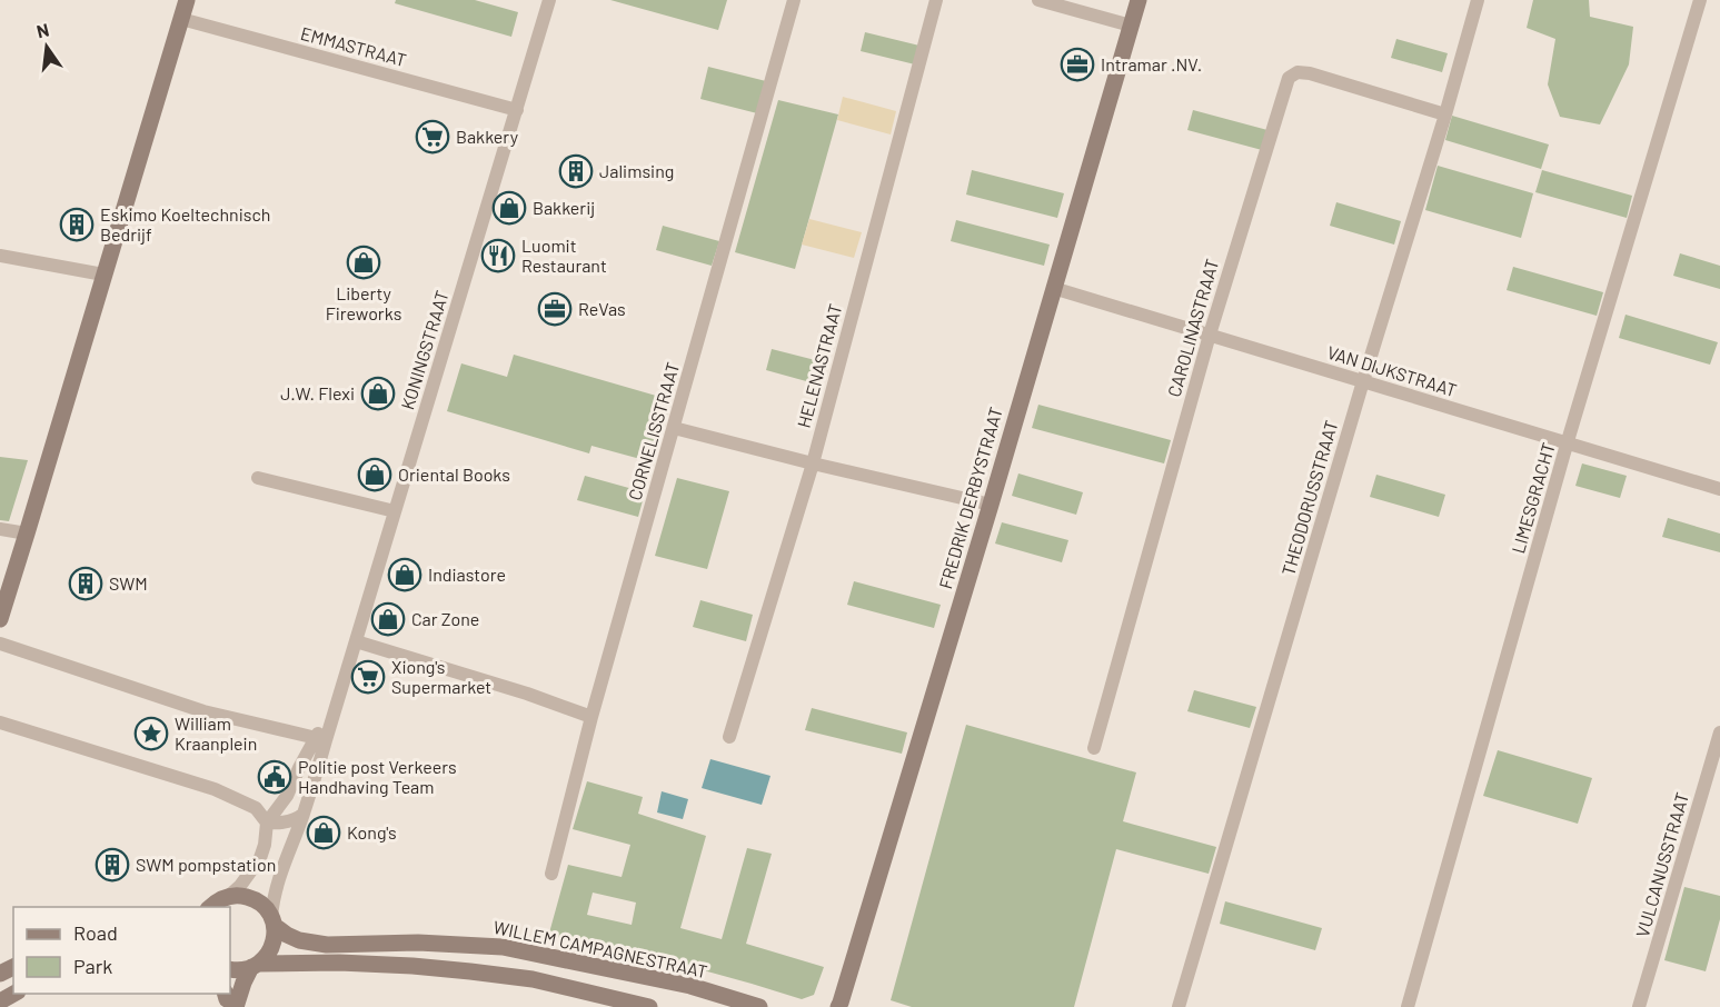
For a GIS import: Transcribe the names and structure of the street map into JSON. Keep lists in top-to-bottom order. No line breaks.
{"streets":{"main road":["FREDRIK DERBYSTRAAT","WILLEM CAMPAGNESTRAAT"],"street":["EMMASTRAAT","CAROLINASTRAAT","KONINGSTRAAT","HELENASTRAAT","VAN DIJKSTRAAT","CORNELISSTRAAT","THEODORUSSTRAAT","LIMESGRACHT","VULCANUSSTRAAT"]},"crossings":[["EMMASTRAAT","KONINGSTRAAT"],["CAROLINASTRAAT","VAN DIJKSTRAAT"],["CAROLINASTRAAT","THEODORUSSTRAAT"],["KONINGSTRAAT","WILLEM CAMPAGNESTRAAT"],["VAN DIJKSTRAAT","FREDRIK DERBYSTRAAT"],["VAN DIJKSTRAAT","THEODORUSSTRAAT"],["VAN DIJKSTRAAT","LIMESGRACHT"]],"places":{"office":["Intramar .NV.","ReVas"],"supermarket":["Bakkery","Xiong's Supermarket"],"building":["Jalimsing","Eskimo Koeltechnisch Bedrijf","SWM","SWM pompstation"],"shop":["Bakkerij","Liberty Fireworks","J.W. Flexi","Oriental Books","Indiastore","Car Zone","Kong's"],"restaurant":["Luomit Restaurant"],"place":["William Kraanplein"],"public building":["Politie post Verkeers Handhaving Team"]},"legend":["Road","Park"],"north":"top"}
